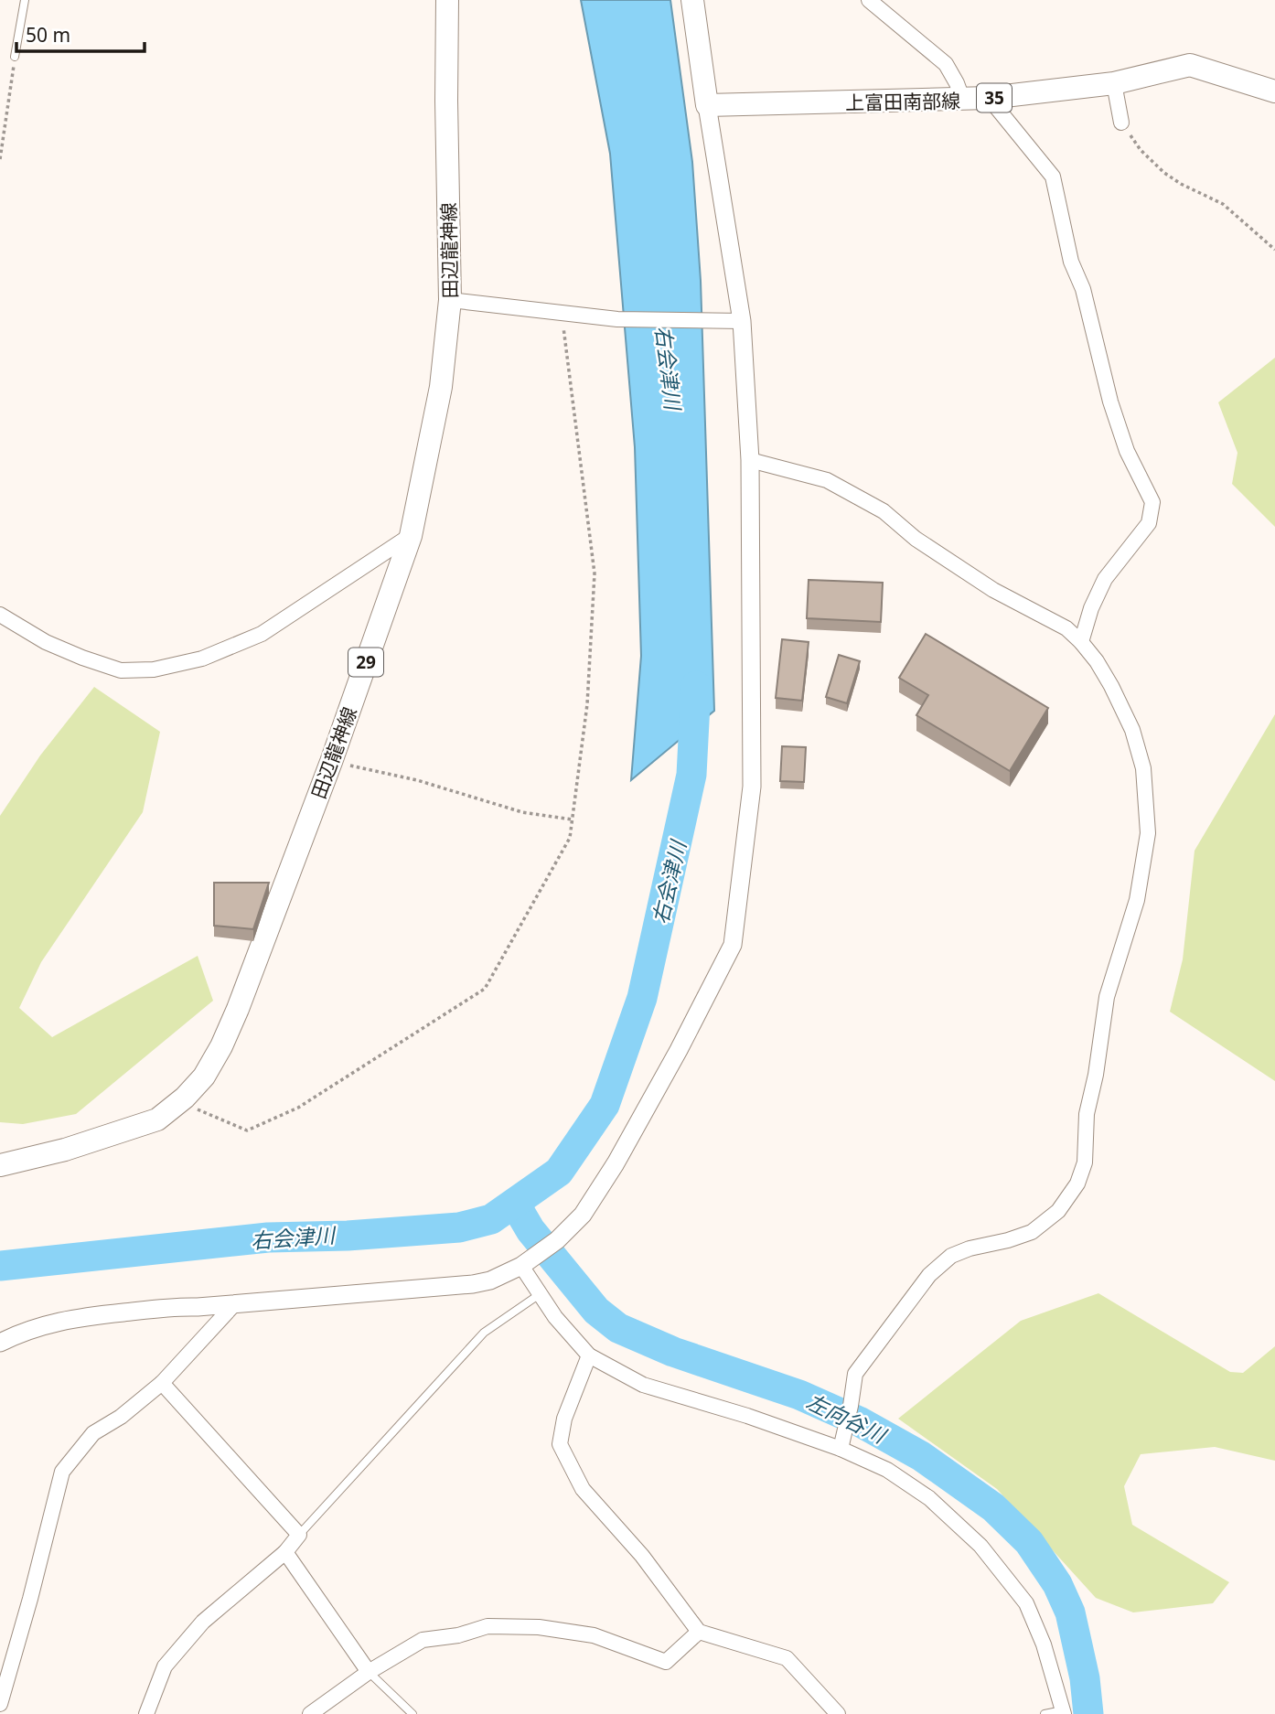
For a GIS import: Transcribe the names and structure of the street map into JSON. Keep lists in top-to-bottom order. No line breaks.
{"streets":{"main road":["35","上富田南部線","田辺龍神線","29"]},"water":["右会津川","左向谷川"],"scale_bar":"50 m"}
